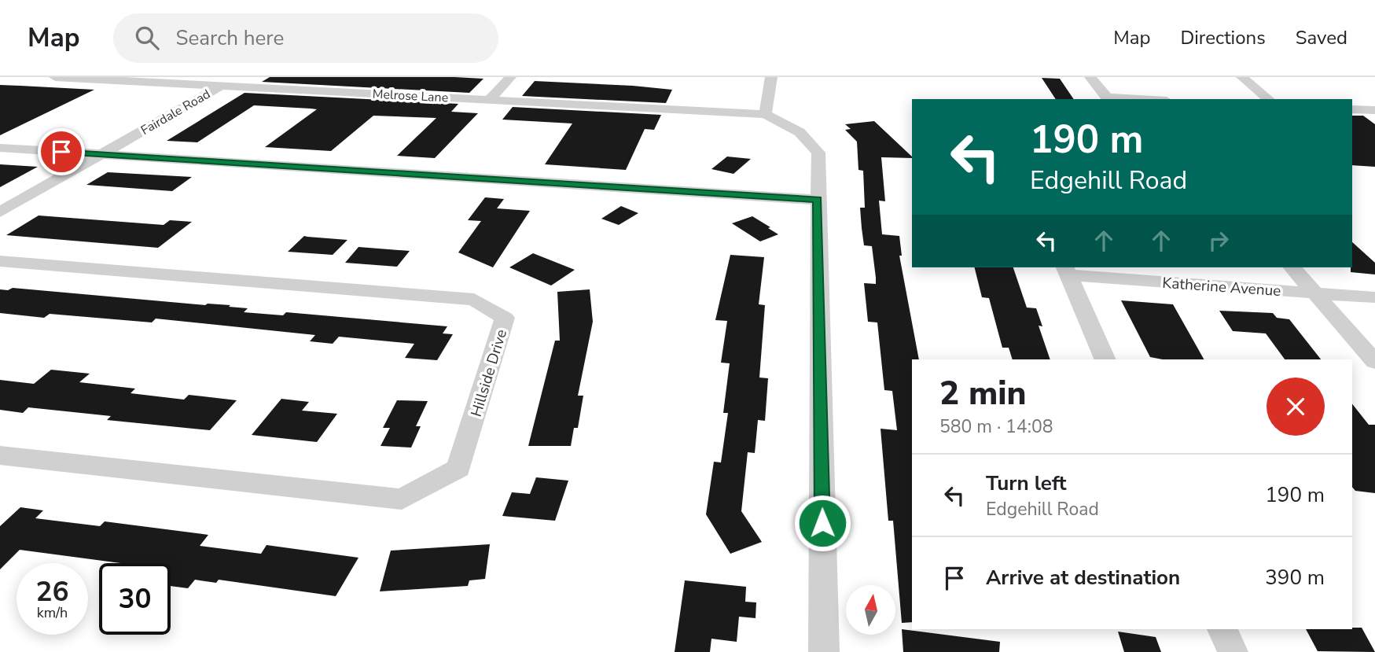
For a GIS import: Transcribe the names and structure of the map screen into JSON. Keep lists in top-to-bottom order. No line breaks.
{"streets":{"street":["Melrose Lane","Fairdale Road","Katherine Avenue","Hillside Drive"]},"crossings":[["Melrose Lane","Fairdale Road"]],"north":"top","page":{"header":"Map","search":"Search here","nav":["Map","Directions","Saved"],"turn":["190 m","Edgehill Road"],"heading":["2 min","580 m · 14:08"],"list":[{"name":"Turn left","note":"Edgehill Road","value":"190 m"},{"name":"Arrive at destination","value":"390 m"}],"speed":"26 km/h","limit":"30"}}
